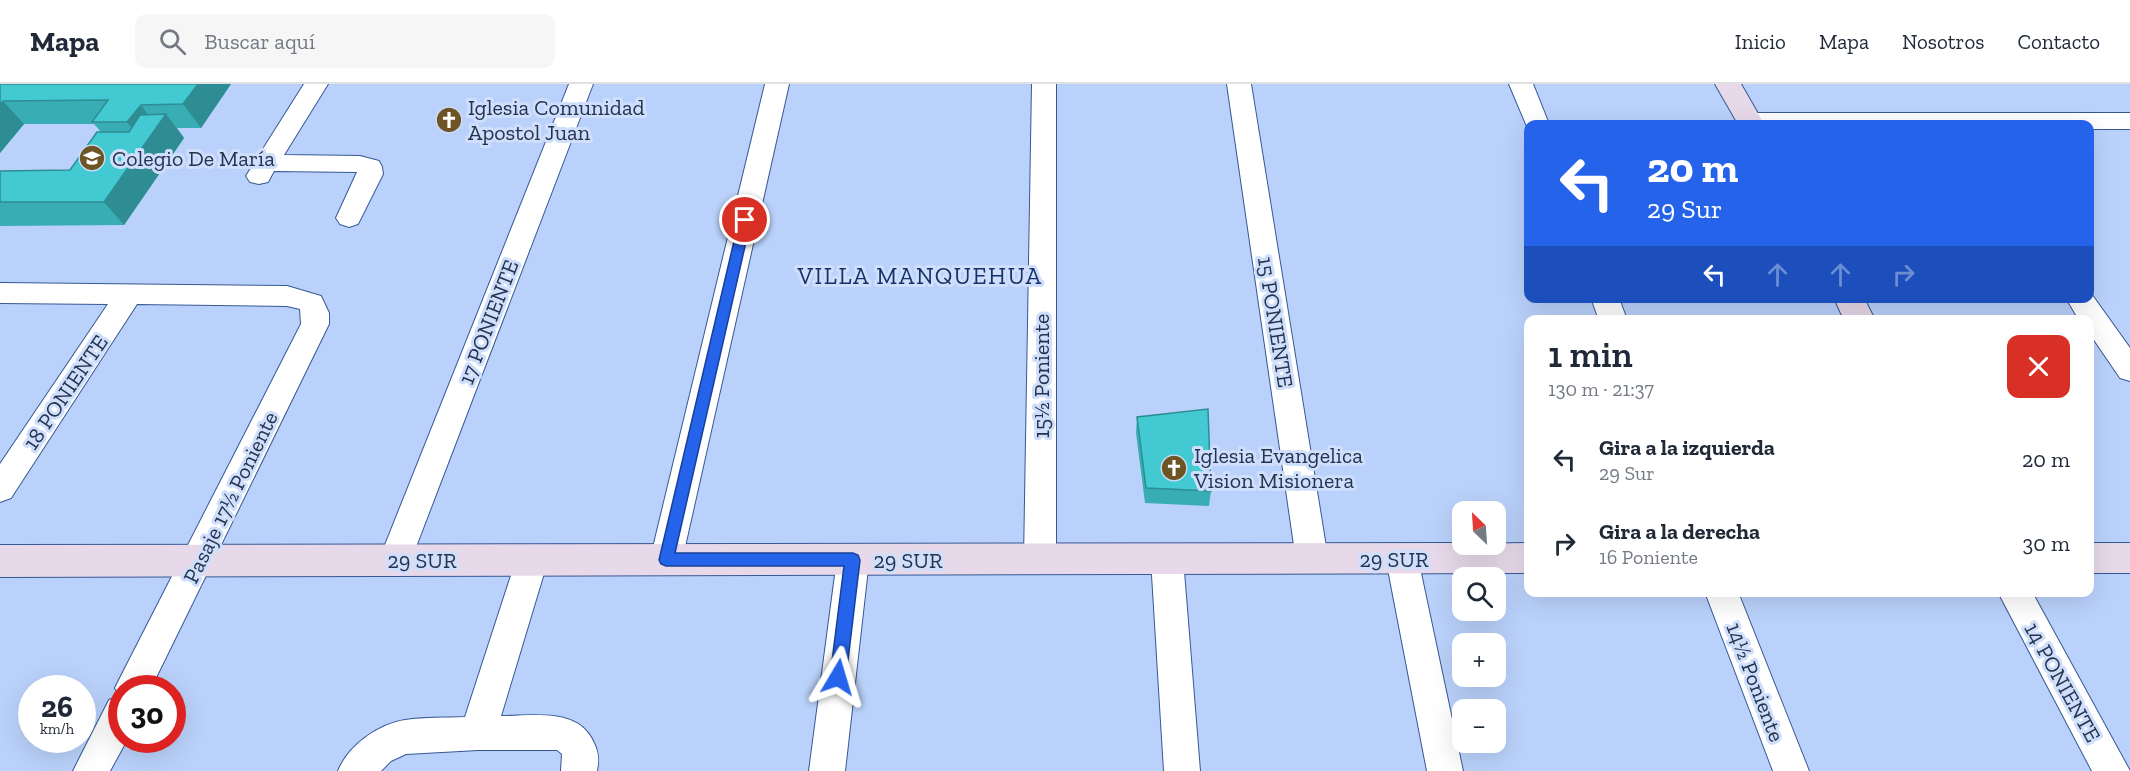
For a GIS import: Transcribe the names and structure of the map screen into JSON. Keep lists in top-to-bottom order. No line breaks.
{"streets":{"street":["17 PONIENTE","15 PONIENTE","15½ Poniente","18 PONIENTE","Pasaje 17½ Poniente","29 SUR","14½ Poniente","14 PONIENTE"]},"crossings":[["17 PONIENTE","29 SUR"],["15 PONIENTE","29 SUR"],["15½ Poniente","29 SUR"],["18 PONIENTE","Pasaje 17½ Poniente"],["Pasaje 17½ Poniente","29 SUR"]],"districts":["VILLA MANQUEHUA"],"places":{"church":["Iglesia Comunidad Apostol Juan","Iglesia Evangelica Vision Misionera"],"school or university":["Colegio De María"]},"north":"top left","page":{"header":"Mapa","search":"Buscar aquí","nav":["Inicio","Mapa","Nosotros","Contacto"],"turn":["20 m","29 Sur"],"heading":["1 min","130 m · 21:37"],"list":[{"name":"Gira a la izquierda","note":"29 Sur","value":"20 m"},{"name":"Gira a la derecha","note":"16 Poniente","value":"30 m"}],"map_buttons":["+","−"],"speed":"26 km/h","limit":"30"}}
